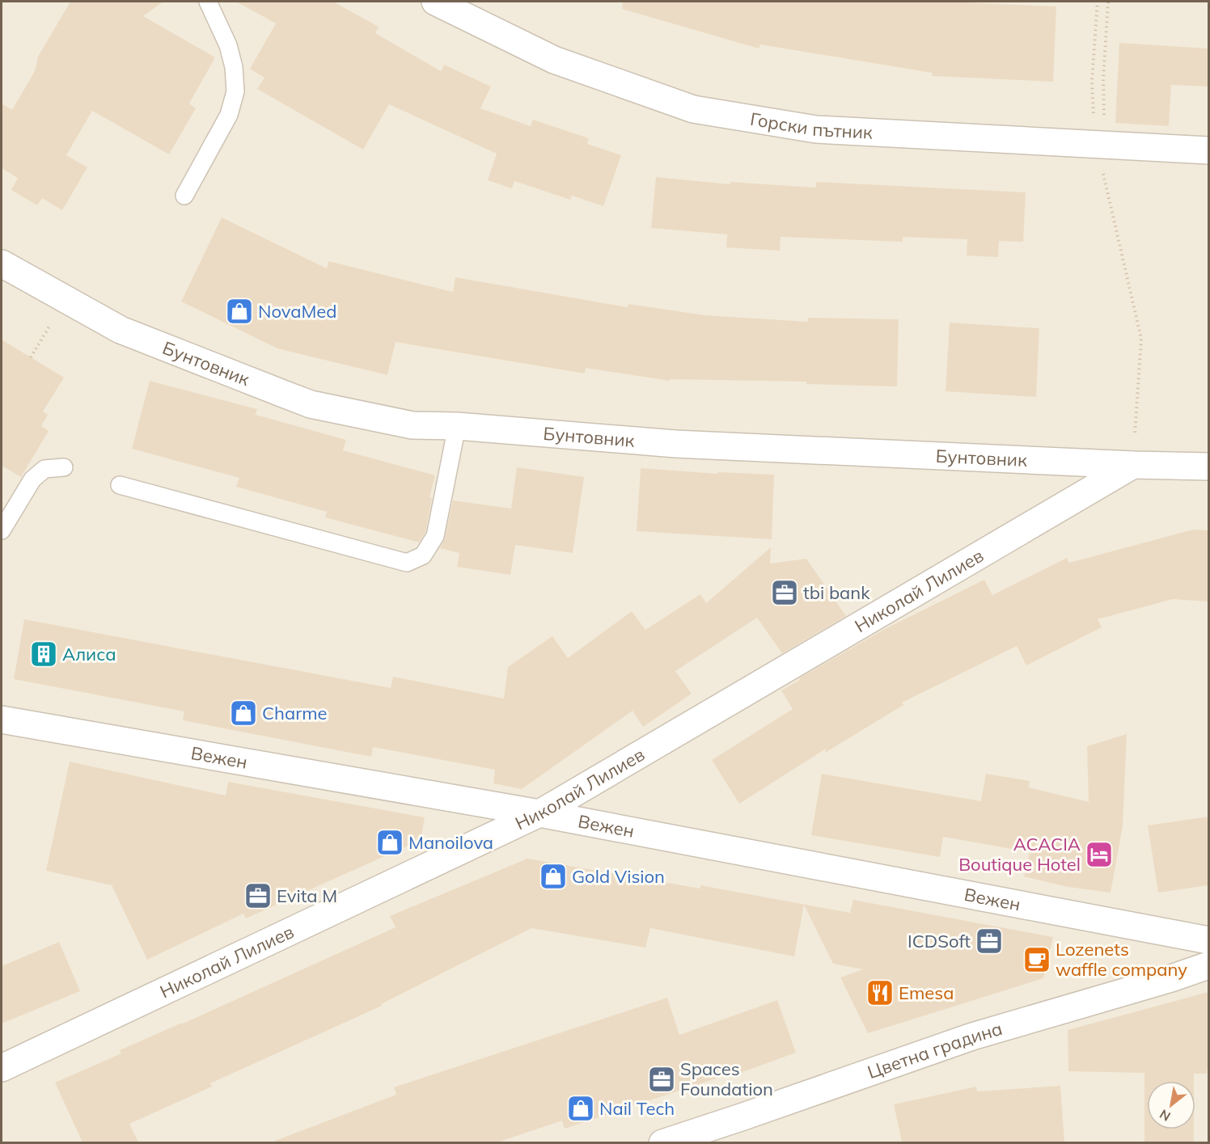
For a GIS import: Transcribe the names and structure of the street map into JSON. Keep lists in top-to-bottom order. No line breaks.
{"streets":{"street":["Горски пътник","Бунтовник","Николай Лилиев","Вежен","Цветна градина"]},"crossings":[["Бунтовник","Николай Лилиев"],["Николай Лилиев","Вежен"]],"places":{"shop":["NovaMed","Charme","Manoilova","Gold Vision","Nail Tech"],"office":["tbi bank","Evita M","ICDSoft","Spaces Foundation"],"building":["Алиса"],"hotel":["ACACIA Boutique Hotel"],"cafe":["Lozenets waffle company"],"restaurant":["Emesa"]},"north":"bottom left"}
